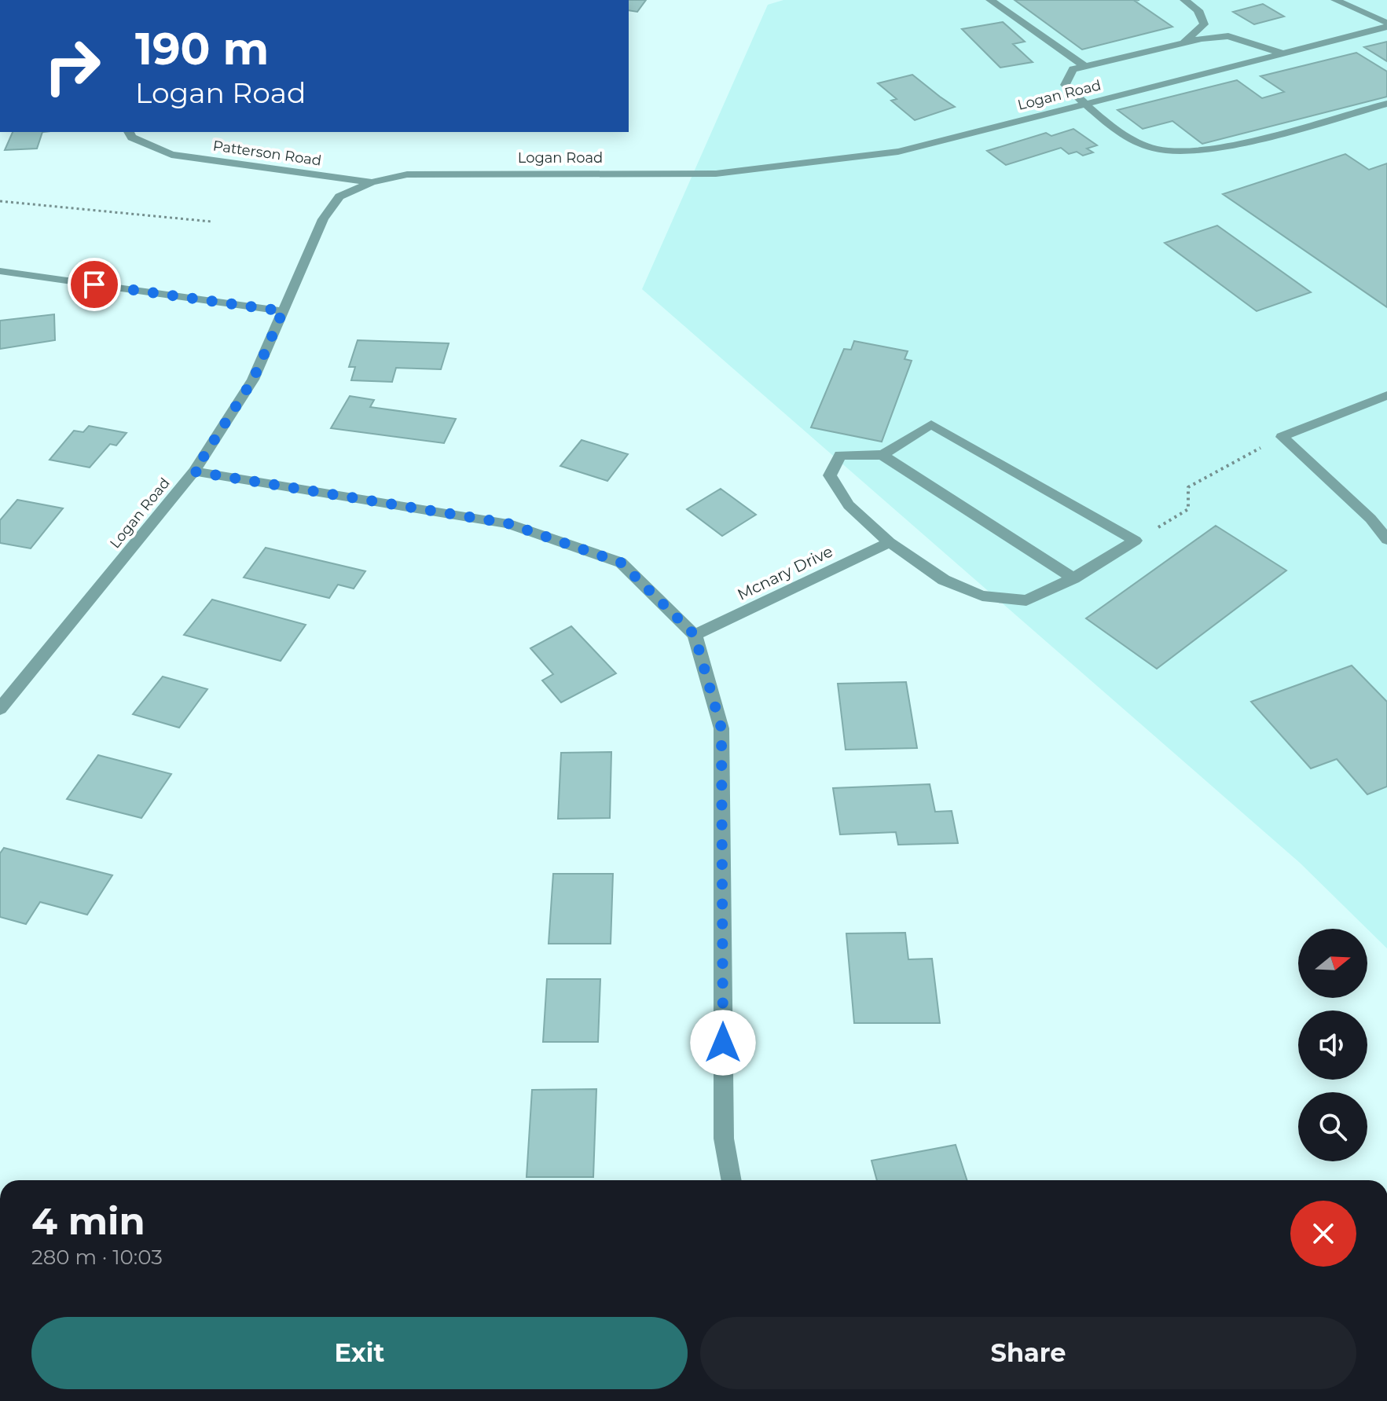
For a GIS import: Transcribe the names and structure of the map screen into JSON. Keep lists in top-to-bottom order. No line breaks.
{"streets":{"street":["Logan Road","Patterson Road","Mcnary Drive"]},"crossings":[["Logan Road","Patterson Road"]],"north":"right","page":{"turn":["190 m","Logan Road"],"heading":["4 min","280 m · 10:03"],"buttons":["Exit","Share"]}}
